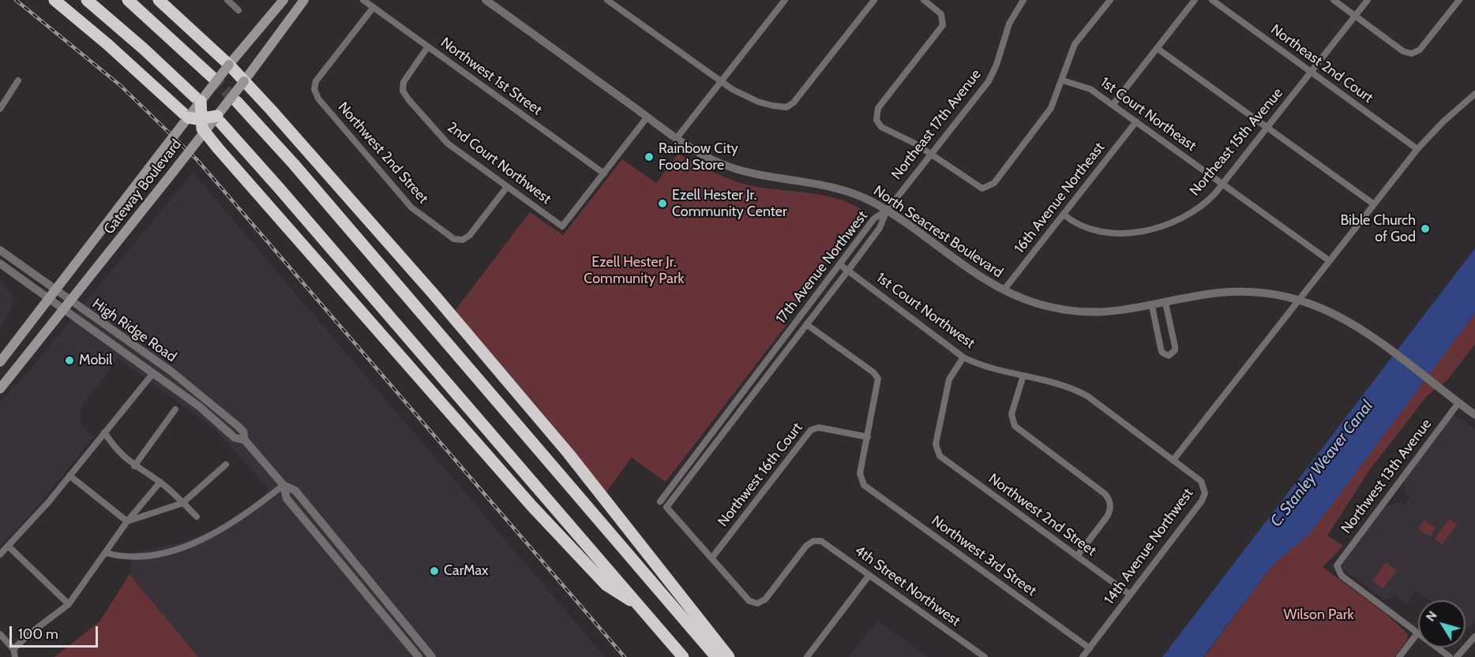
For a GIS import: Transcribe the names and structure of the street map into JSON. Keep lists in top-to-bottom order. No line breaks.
{"streets":{"main road":["Gateway Boulevard"],"street":["Northeast 2nd Court","Northwest 1st Street","1st Court Northeast","Northeast 17th Avenue","Northeast 15th Avenue","Northwest 2nd Street","2nd Court Northwest","16th Avenue Northeast","North Seacrest Boulevard","17th Avenue Northwest","1st Court Northwest","High Ridge Road","Northwest 16th Court","Northwest 13th Avenue","14th Avenue Northwest","Northwest 3rd Street","4th Street Northwest"]},"crossings":[["Northeast 2nd Court","Northeast 15th Avenue"],["Northwest 1st Street","Northwest 2nd Street"],["Northwest 1st Street","2nd Court Northwest"],["1st Court Northeast","Northeast 15th Avenue"],["1st Court Northeast","16th Avenue Northeast"],["Northeast 17th Avenue","North Seacrest Boulevard"],["Northeast 17th Avenue","17th Avenue Northwest"],["Northeast 15th Avenue","16th Avenue Northeast"],["Northwest 2nd Street","2nd Court Northwest"],["Northwest 2nd Street","1st Court Northwest"],["Northwest 2nd Street","14th Avenue Northwest"],["Gateway Boulevard","High Ridge Road"],["16th Avenue Northeast","North Seacrest Boulevard"],["North Seacrest Boulevard","17th Avenue Northwest"],["North Seacrest Boulevard","Northwest 13th Avenue"],["17th Avenue Northwest","1st Court Northwest"],["17th Avenue Northwest","Northwest 16th Court"],["17th Avenue Northwest","4th Street Northwest"],["1st Court Northwest","14th Avenue Northwest"],["Northwest 16th Court","Northwest 3rd Street"],["Northwest 16th Court","4th Street Northwest"],["14th Avenue Northwest","Northwest 3rd Street"]],"water":["C. Stanley Weaver Canal"],"parks":["Ezell Hester Jr. Community Park","Wilson Park"],"places":["Rainbow City Food Store","Ezell Hester Jr. Community Center","Bible Church of God","Mobil","CarMax"],"scale_bar":"100 m","north":"top left"}
